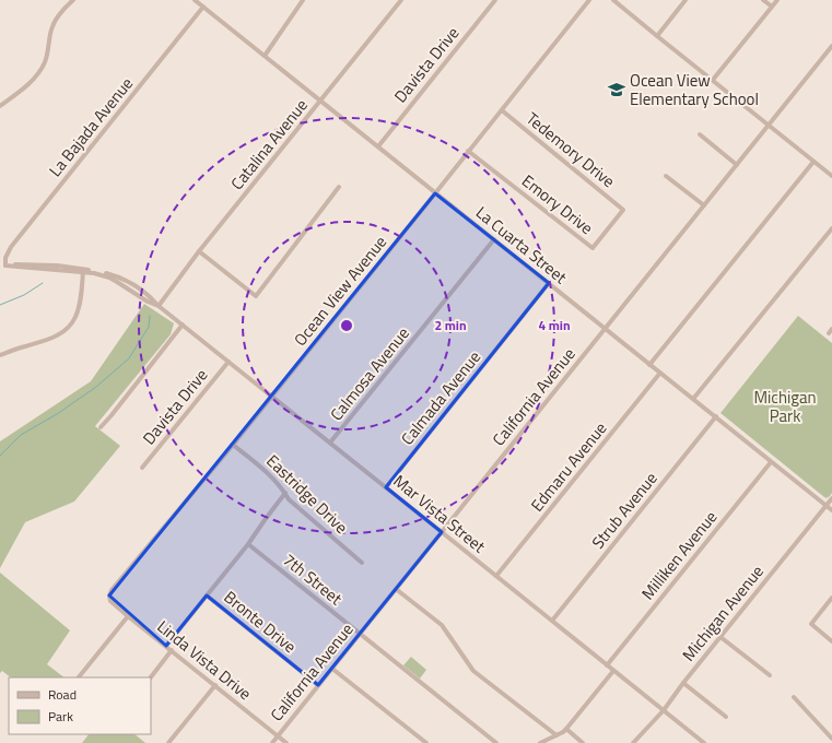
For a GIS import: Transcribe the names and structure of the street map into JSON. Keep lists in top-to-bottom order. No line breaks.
{"streets":{"street":["Davista Drive","La Bajada Avenue","Catalina Avenue","Tedemory Drive","Emory Drive","La Cuarta Street","Ocean View Avenue","Calmosa Avenue","California Avenue","Calmada Avenue","Edmaru Avenue","Eastridge Drive","Strub Avenue","Mar Vista Street","Milliken Avenue","7th Street","Michigan Avenue","Bronte Drive","Linda Vista Drive"]},"crossings":[["Davista Drive","La Cuarta Street"],["Davista Drive","Mar Vista Street"],["La Bajada Avenue","La Cuarta Street"],["La Bajada Avenue","Mar Vista Street"],["Catalina Avenue","La Cuarta Street"],["Catalina Avenue","Mar Vista Street"],["Tedemory Drive","Emory Drive"],["Tedemory Drive","Ocean View Avenue"],["Emory Drive","Ocean View Avenue"],["La Cuarta Street","Ocean View Avenue"],["La Cuarta Street","Calmosa Avenue"],["La Cuarta Street","California Avenue"],["La Cuarta Street","Calmada Avenue"],["La Cuarta Street","Edmaru Avenue"],["La Cuarta Street","Strub Avenue"],["La Cuarta Street","Milliken Avenue"],["La Cuarta Street","Michigan Avenue"],["Ocean View Avenue","Eastridge Drive"],["Ocean View Avenue","Mar Vista Street"],["Ocean View Avenue","Linda Vista Drive"],["Calmosa Avenue","Mar Vista Street"],["California Avenue","Mar Vista Street"],["California Avenue","7th Street"],["California Avenue","Bronte Drive"],["California Avenue","Linda Vista Drive"],["Calmada Avenue","Mar Vista Street"],["Edmaru Avenue","Mar Vista Street"],["Strub Avenue","Mar Vista Street"],["Mar Vista Street","Milliken Avenue"],["Mar Vista Street","Michigan Avenue"]],"parks":["Michigan Park"],"places":{"school or university":["Ocean View Elementary School"]},"legend":["Road","Park"],"rings":["2 min","4 min"]}
